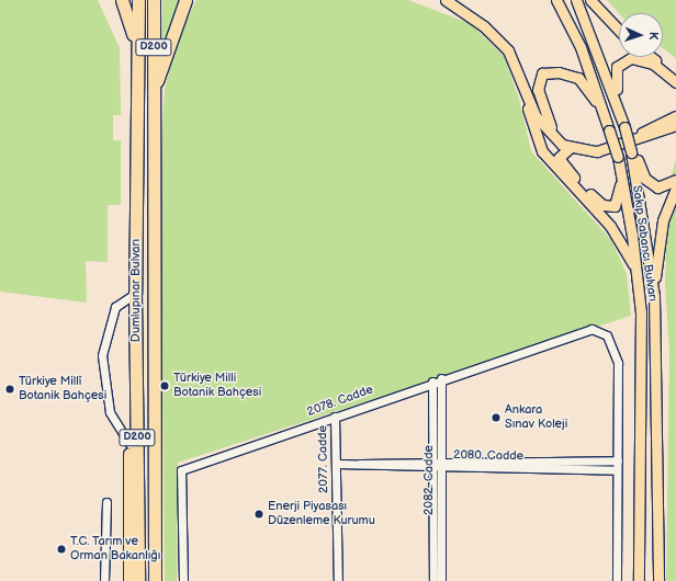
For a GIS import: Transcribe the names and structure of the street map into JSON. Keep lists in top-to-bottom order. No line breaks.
{"streets":{"highway":["D200","Dumlupınar Bulvarı"],"main road":["Sakıp Sabancı Bulvarı"],"street":["2078. Cadde","2080. Cadde","2077. Cadde","2082. Cadde"]},"crossings":[["2078. Cadde","2080. Cadde"],["2078. Cadde","2077. Cadde"],["2078. Cadde","2082. Cadde"],["2080. Cadde","2077. Cadde"],["2080. Cadde","2082. Cadde"]],"places":["Türkiye Milli Botanik Bahçesi","Türkiye Millî Botanik Bahçesi","Ankara Sınav Koleji","Enerji Piyasası Düzenleme Kurumu","T.C. Tarım ve Orman Bakanlığı"],"north":"right"}
